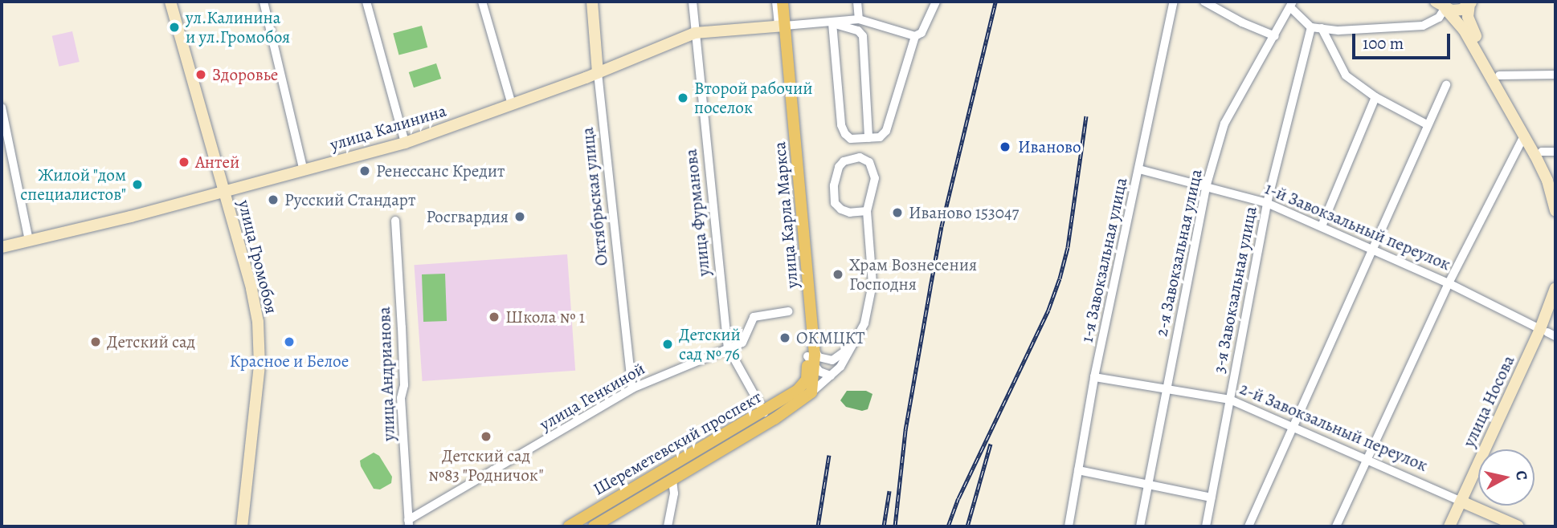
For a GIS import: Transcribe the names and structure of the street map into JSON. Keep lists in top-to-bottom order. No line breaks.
{"streets":{"main road":["улица Калинина","Октябрьская улица","улица Карла Маркса","улица Громобоя","улица Носова","2-й Завокзальный переулок","Шереметевский проспект"],"street":["улица Фурманова","1-й Завокзальный переулок","2-я Завокзальная улица","1-я Завокзальная улица","3-я Завокзальная улица","улица Андрианова","улица Генкиной"]},"crossings":[["улица Калинина","Октябрьская улица"],["улица Калинина","улица Фурманова"],["улица Калинина","улица Карла Маркса"],["улица Калинина","улица Громобоя"],["Октябрьская улица","улица Генкиной"],["улица Фурманова","улица Генкиной"],["улица Фурманова","Шереметевский проспект"],["улица Карла Маркса","Шереметевский проспект"],["1-й Завокзальный переулок","2-я Завокзальная улица"],["1-й Завокзальный переулок","1-я Завокзальная улица"],["1-й Завокзальный переулок","3-я Завокзальная улица"],["1-й Завокзальный переулок","улица Носова"],["2-я Завокзальная улица","2-й Завокзальный переулок"],["1-я Завокзальная улица","2-й Завокзальный переулок"],["3-я Завокзальная улица","2-й Завокзальный переулок"],["улица Андрианова","улица Генкиной"],["улица Носова","2-й Завокзальный переулок"]],"places":["ул.Калинина и ул.Громобоя","Здоровье","Второй рабочий поселок","Иваново","Антей","Ренессанс Кредит","Жилой \"дом специалистов\"","Русский Стандарт","Иваново 153047","Росгвардия","Храм Вознесения Господня","Школа № 1","ОКМЦКТ","Детский сад","Красное и Белое","Детский сад № 76","Детский сад №83 \"Родничок\""],"scale_bar":"100 m","north":"right"}
